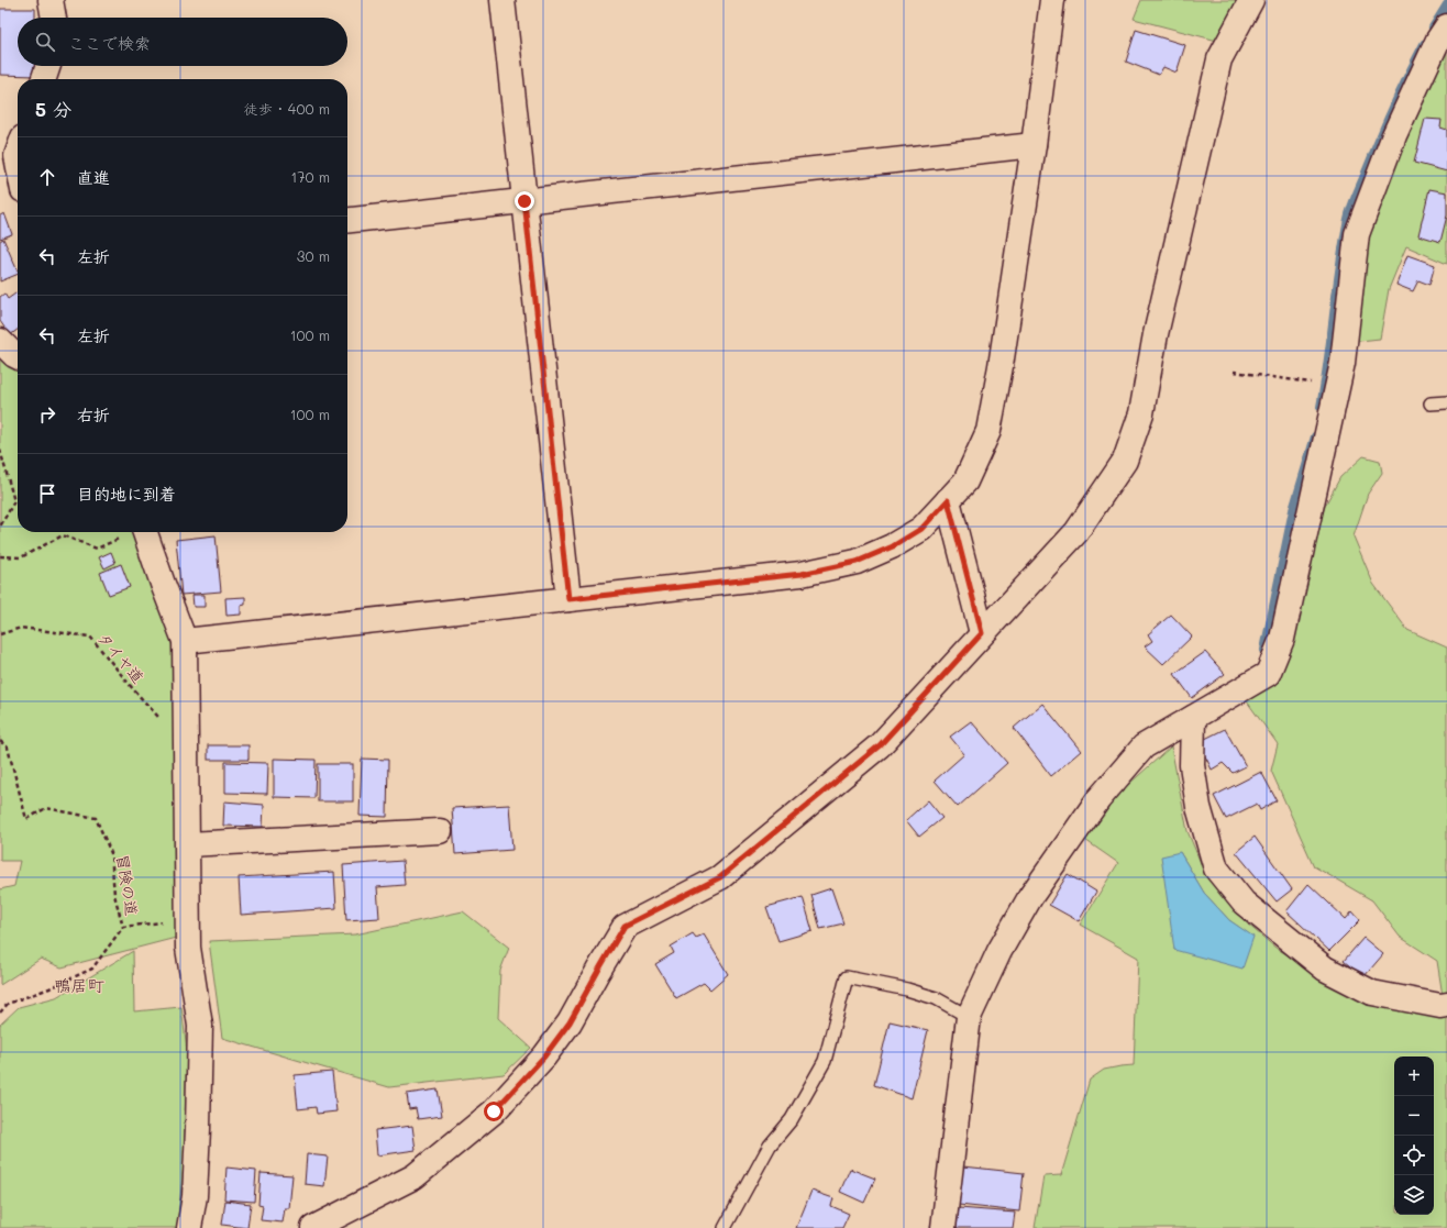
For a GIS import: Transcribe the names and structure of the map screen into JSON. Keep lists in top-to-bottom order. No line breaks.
{"streets":{"path":["タイヤ道","冒険の道"]},"districts":["鴨居町"],"page":{"search":"ここで検索","heading":["5 分","徒歩 · 400 m"],"list":[["直進","170 m"],["左折","30 m"],["左折","100 m"],["右折","100 m"],"目的地に到着"],"map_buttons":["+","−"]}}
